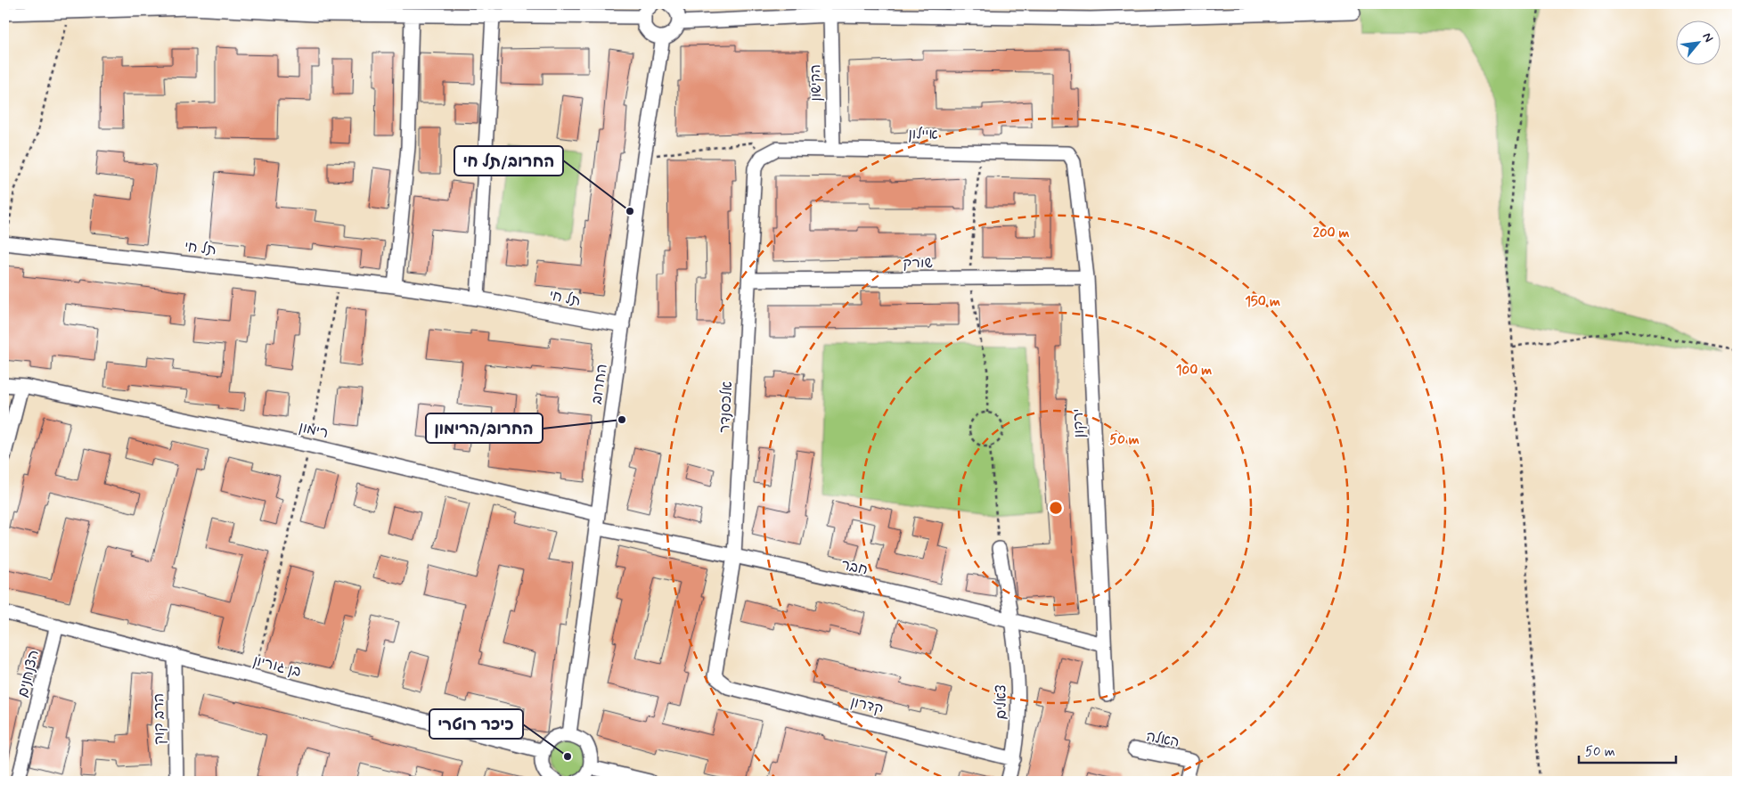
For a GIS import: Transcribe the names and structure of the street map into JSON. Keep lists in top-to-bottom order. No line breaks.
{"streets":{"street":["הקישון","איילון","תל חי","שורק","החרוב","אלכסנדר","ירקון","רימון","חבר","בן גוריון","הצנחנים","צאלים","קדרון","הרב קוק","האלה"]},"crossings":[["הקישון","איילון"],["איילון","אלכסנדר"],["איילון","ירקון"],["תל חי","החרוב"],["שורק","אלכסנדר"],["שורק","ירקון"],["החרוב","רימון"],["החרוב","חבר"],["אלכסנדר","חבר"],["אלכסנדר","קדרון"],["ירקון","חבר"],["חבר","צאלים"],["בן גוריון","הצנחנים"],["בן גוריון","הרב קוק"],["צאלים","קדרון"]],"places":["החרוב/תל חי","החרוב/הרימון","כיכר רוטרי"],"scale_bar":"50 m","north":"top right","rings":["200 m","150 m","100 m","50 m"]}
